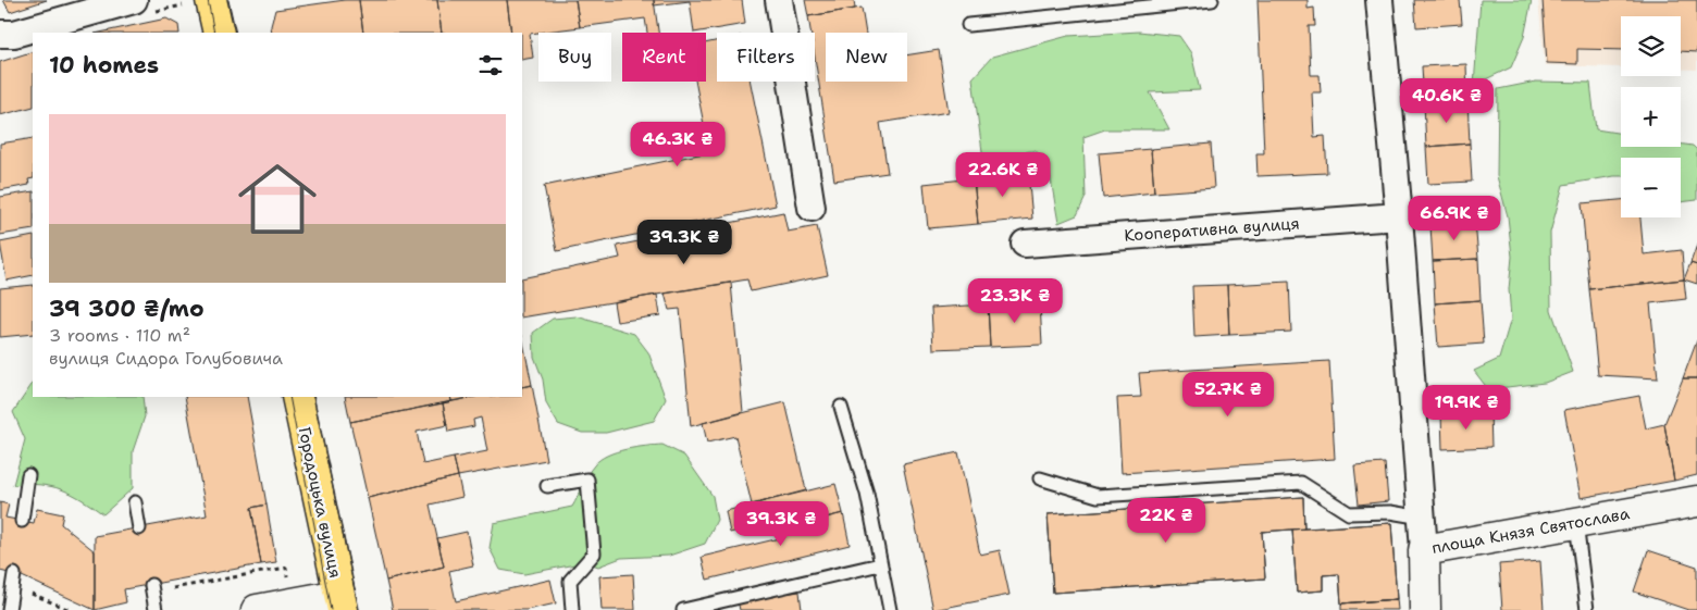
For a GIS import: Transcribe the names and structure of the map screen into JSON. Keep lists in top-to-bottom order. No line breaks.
{"streets":{"main road":["Городоцька вулиця"],"street":["Кооперативна вулиця","площа Князя Святослава"]},"page":{"map_buttons":["+","−"],"chip":["Buy","Rent","Filters","New"],"heading":"10 homes","price":["40.6K ₴","46.3K ₴","22.6K ₴","66.9K ₴","39.3K ₴","23.3K ₴","52.7K ₴","19.9K ₴","22K ₴","39.3K ₴"],"list":[{"name":"39 300 ₴/mo","note":"3 rooms · 110 m² · вулиця Сидора Голубовича"}]}}
